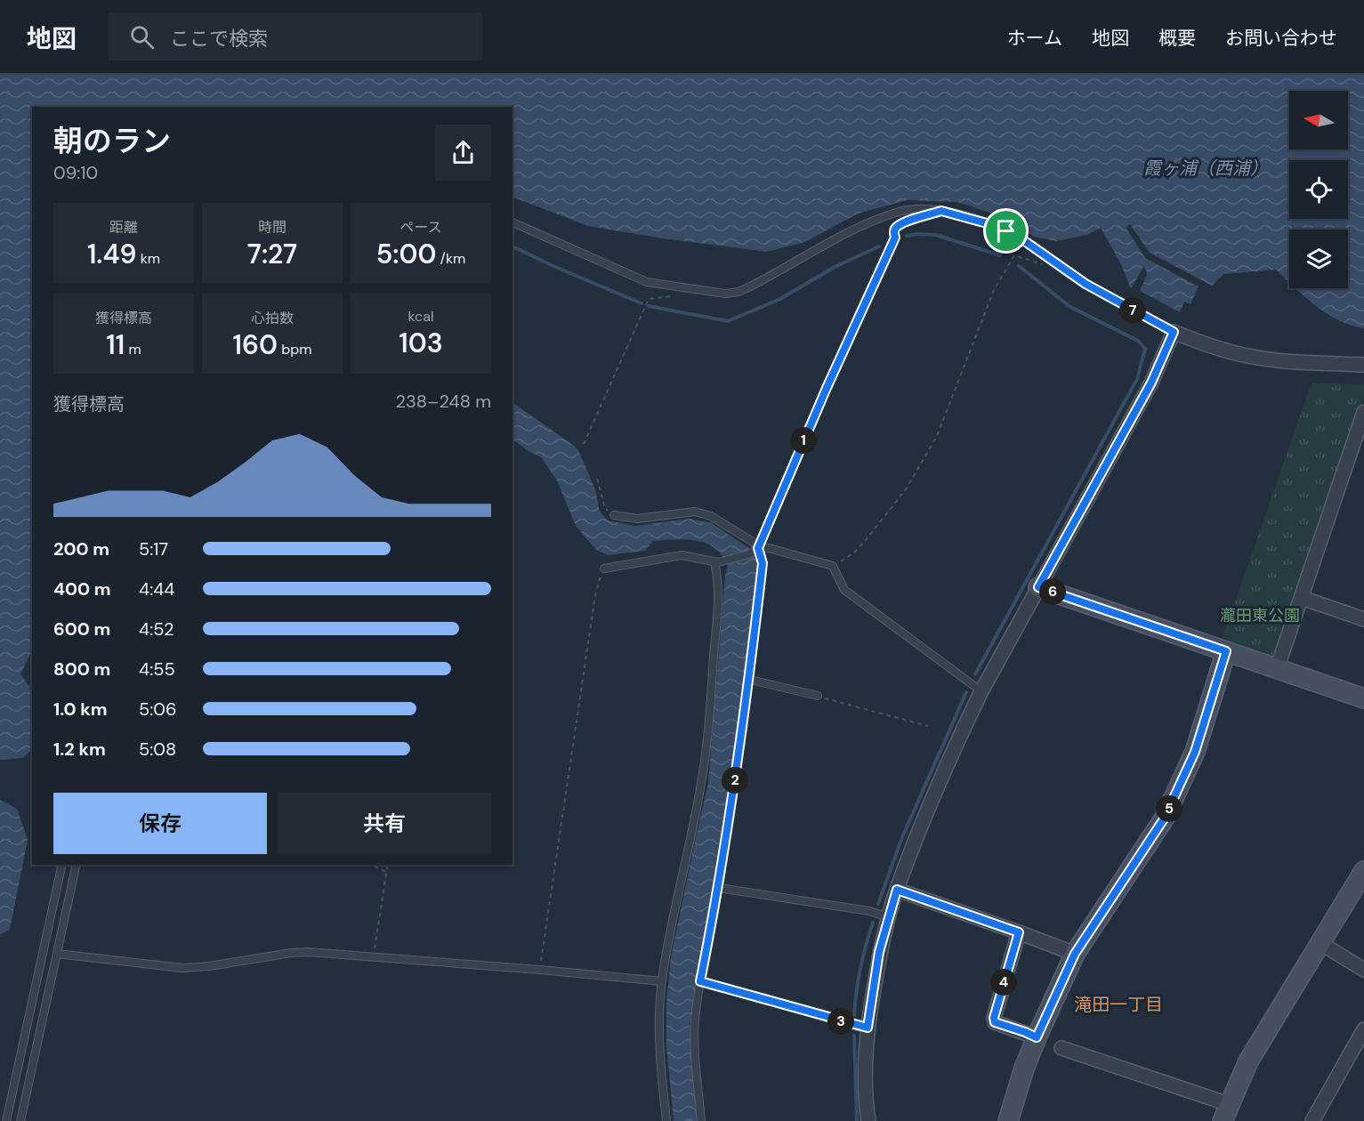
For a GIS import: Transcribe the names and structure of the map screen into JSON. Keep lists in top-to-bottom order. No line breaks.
{"districts":["滝田一丁目"],"water":["霞ヶ浦（西浦）"],"parks":["瀧田東公園"],"north":"left","page":{"header":"地図","search":"ここで検索","nav":["ホーム","地図","概要","お問い合わせ"],"heading":["朝のラン","09:10"],"stats":[["距離","1.49 km"],["時間","7:27"],["ペース","5:00 /km"],["獲得標高","11 m"],["心拍数","160 bpm"],["kcal","103"]],"pins":["7","1","6","2","5","4","3"],"chart":["獲得標高","238–248 m"],"list":[{"name":"200 m","note":"5:17"},{"name":"400 m","note":"4:44"},{"name":"600 m","note":"4:52"},{"name":"800 m","note":"4:55"},{"name":"1.0 km","note":"5:06"},{"name":"1.2 km","note":"5:08"}],"buttons":["保存","共有"]}}
